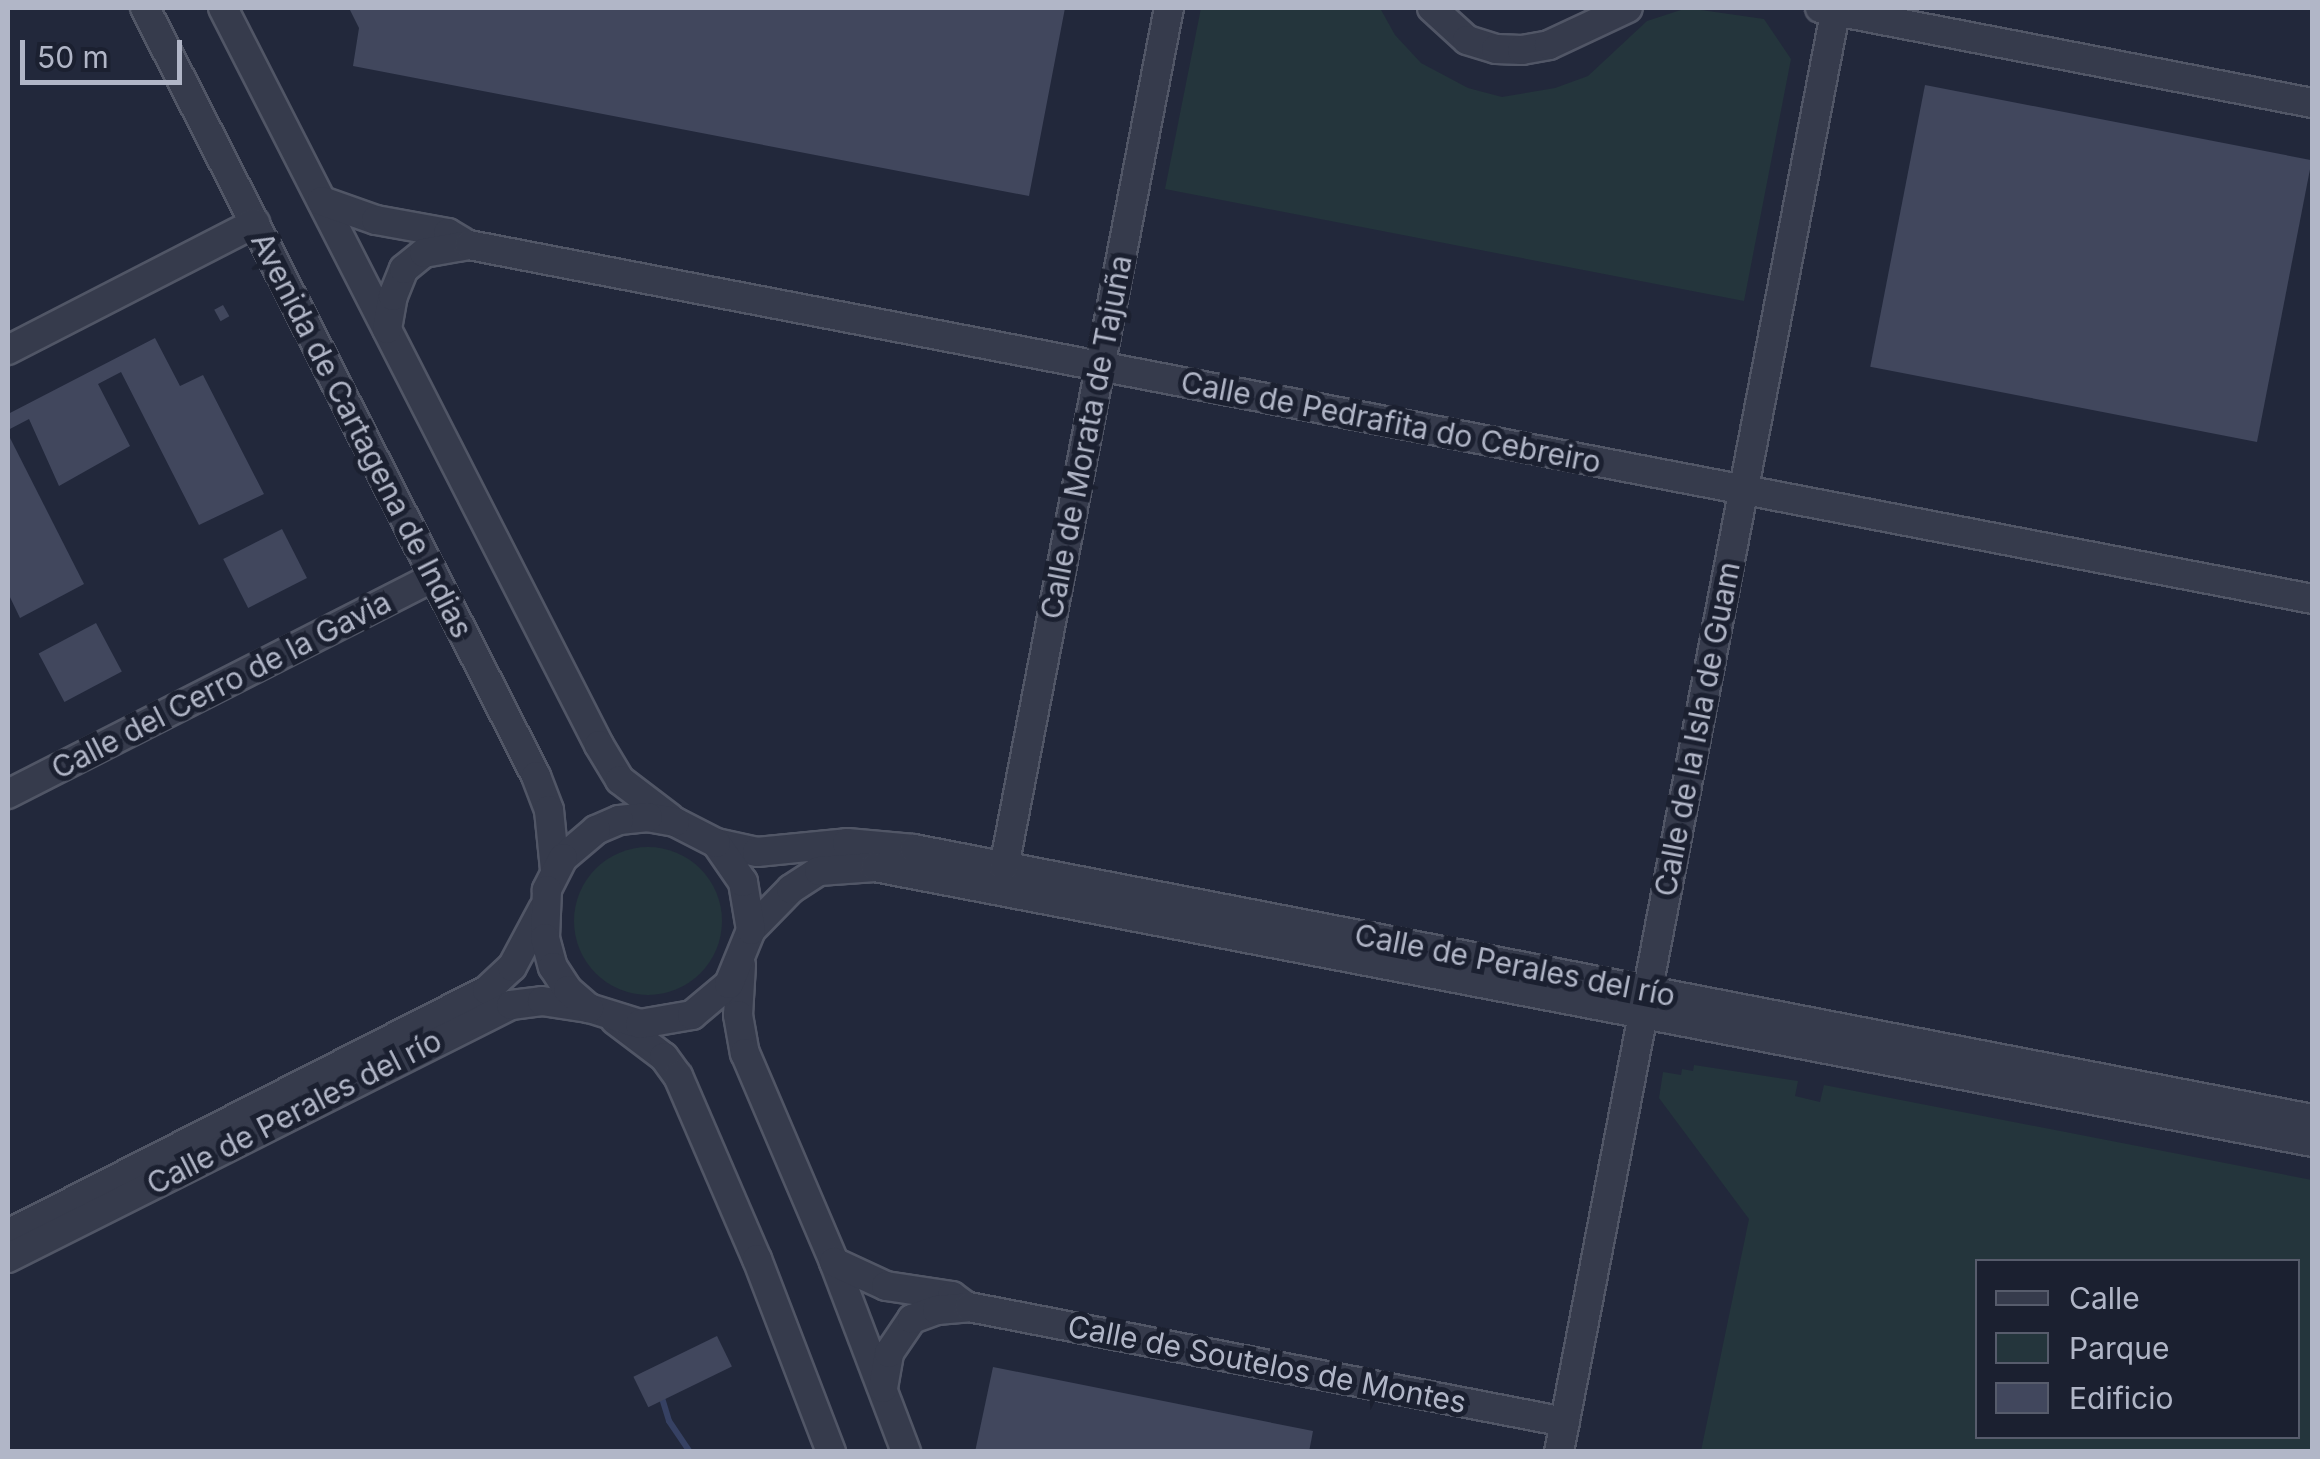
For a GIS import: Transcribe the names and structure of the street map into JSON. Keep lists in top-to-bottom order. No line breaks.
{"streets":{"street":["Calle de Pedrafita do Cebreiro","Avenida de Cartagena de Indias","Calle de Morata de Tajuña","Calle del Cerro de la Gavia","Calle de la Isla de Guam","Calle de Perales del río","Calle de Soutelos de Montes"]},"crossings":[["Calle de Pedrafita do Cebreiro","Calle de Morata de Tajuña"],["Calle de Pedrafita do Cebreiro","Calle de la Isla de Guam"],["Avenida de Cartagena de Indias","Calle del Cerro de la Gavia"],["Avenida de Cartagena de Indias","Calle de Perales del río"],["Calle de Morata de Tajuña","Calle de Perales del río"],["Calle de la Isla de Guam","Calle de Perales del río"],["Calle de la Isla de Guam","Calle de Soutelos de Montes"]],"legend":["Calle","Parque","Edificio"],"scale_bar":"50 m"}
